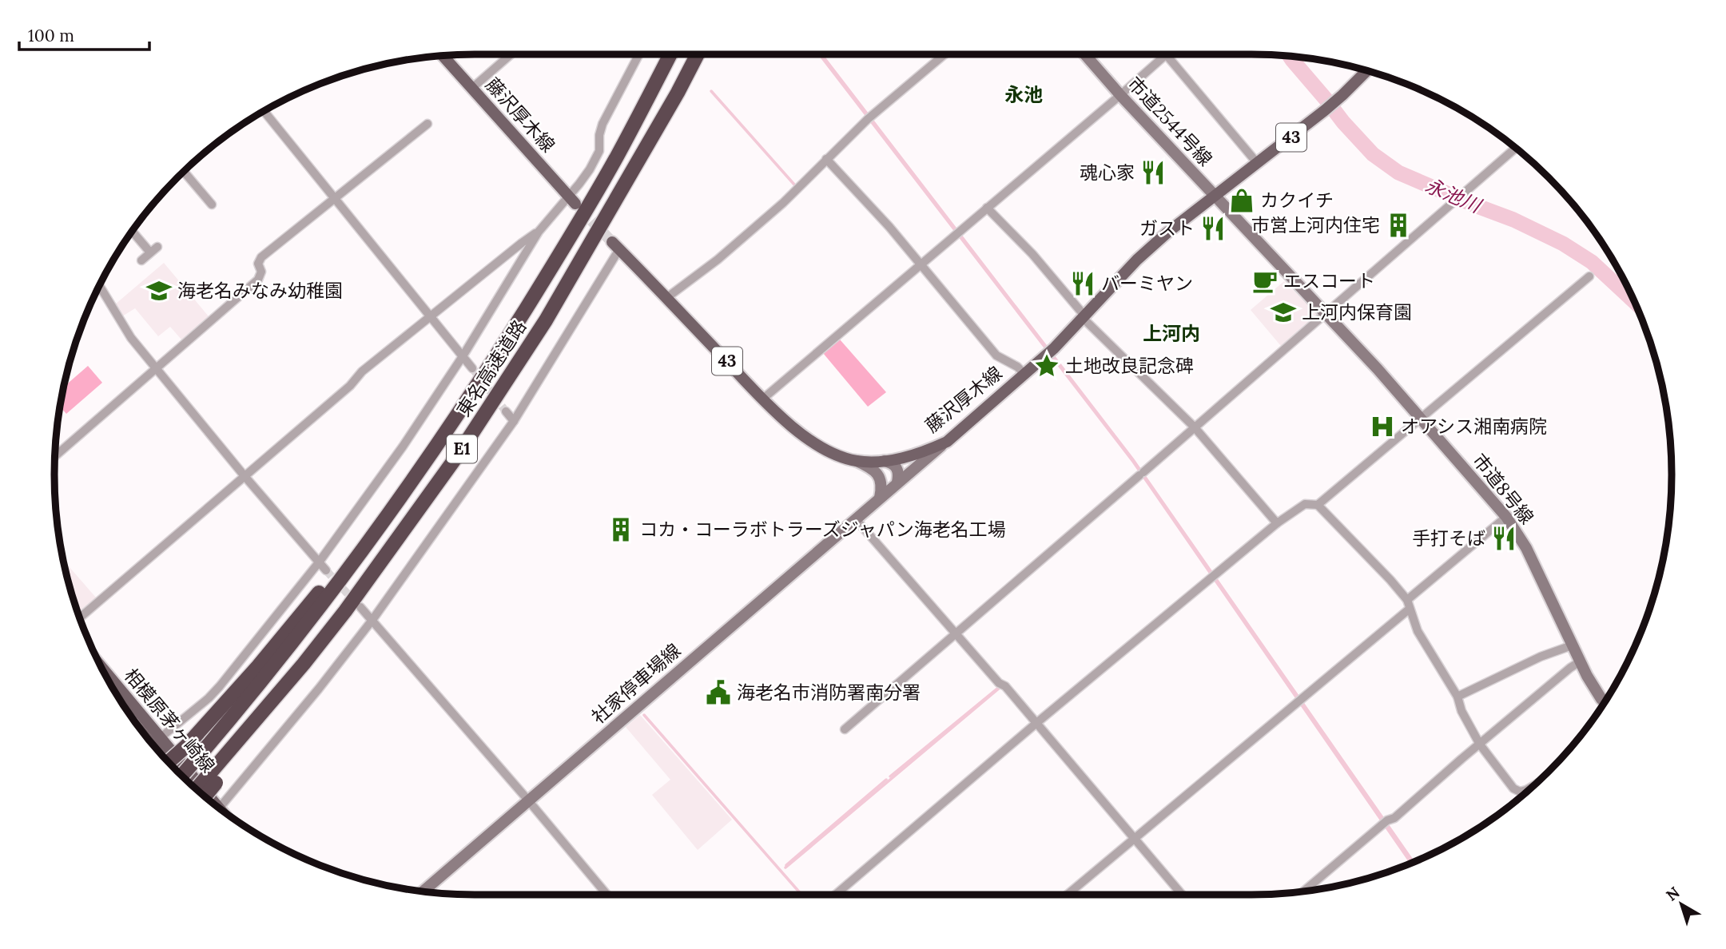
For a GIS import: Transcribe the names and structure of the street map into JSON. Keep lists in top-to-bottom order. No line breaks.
{"streets":{"highway":["東名高速道路","E1"],"main road":["藤沢厚木線","43","相模原茅ヶ崎線"],"street":["市道2544号線","市道8号線","社家停車場線"]},"crossings":[["藤沢厚木線","市道2544号線"],["藤沢厚木線","東名高速道路"],["藤沢厚木線","市道8号線"],["藤沢厚木線","社家停車場線"],["市道2544号線","市道8号線"]],"districts":["永池","上河内"],"water":["永池川"],"places":{"restaurant":["魂心家","ガスト","バーミヤン","手打そば"],"shop":["カクイチ"],"building":["市営上河内住宅","コカ・コーラボトラーズジャパン海老名工場"],"cafe":["エスコート"],"school or university":["海老名みなみ幼稚園","上河内保育園"],"place":["土地改良記念碑"],"hospital":["オアシス湘南病院"],"public building":["海老名市消防署南分署"]},"scale_bar":"100 m","north":"top left"}
